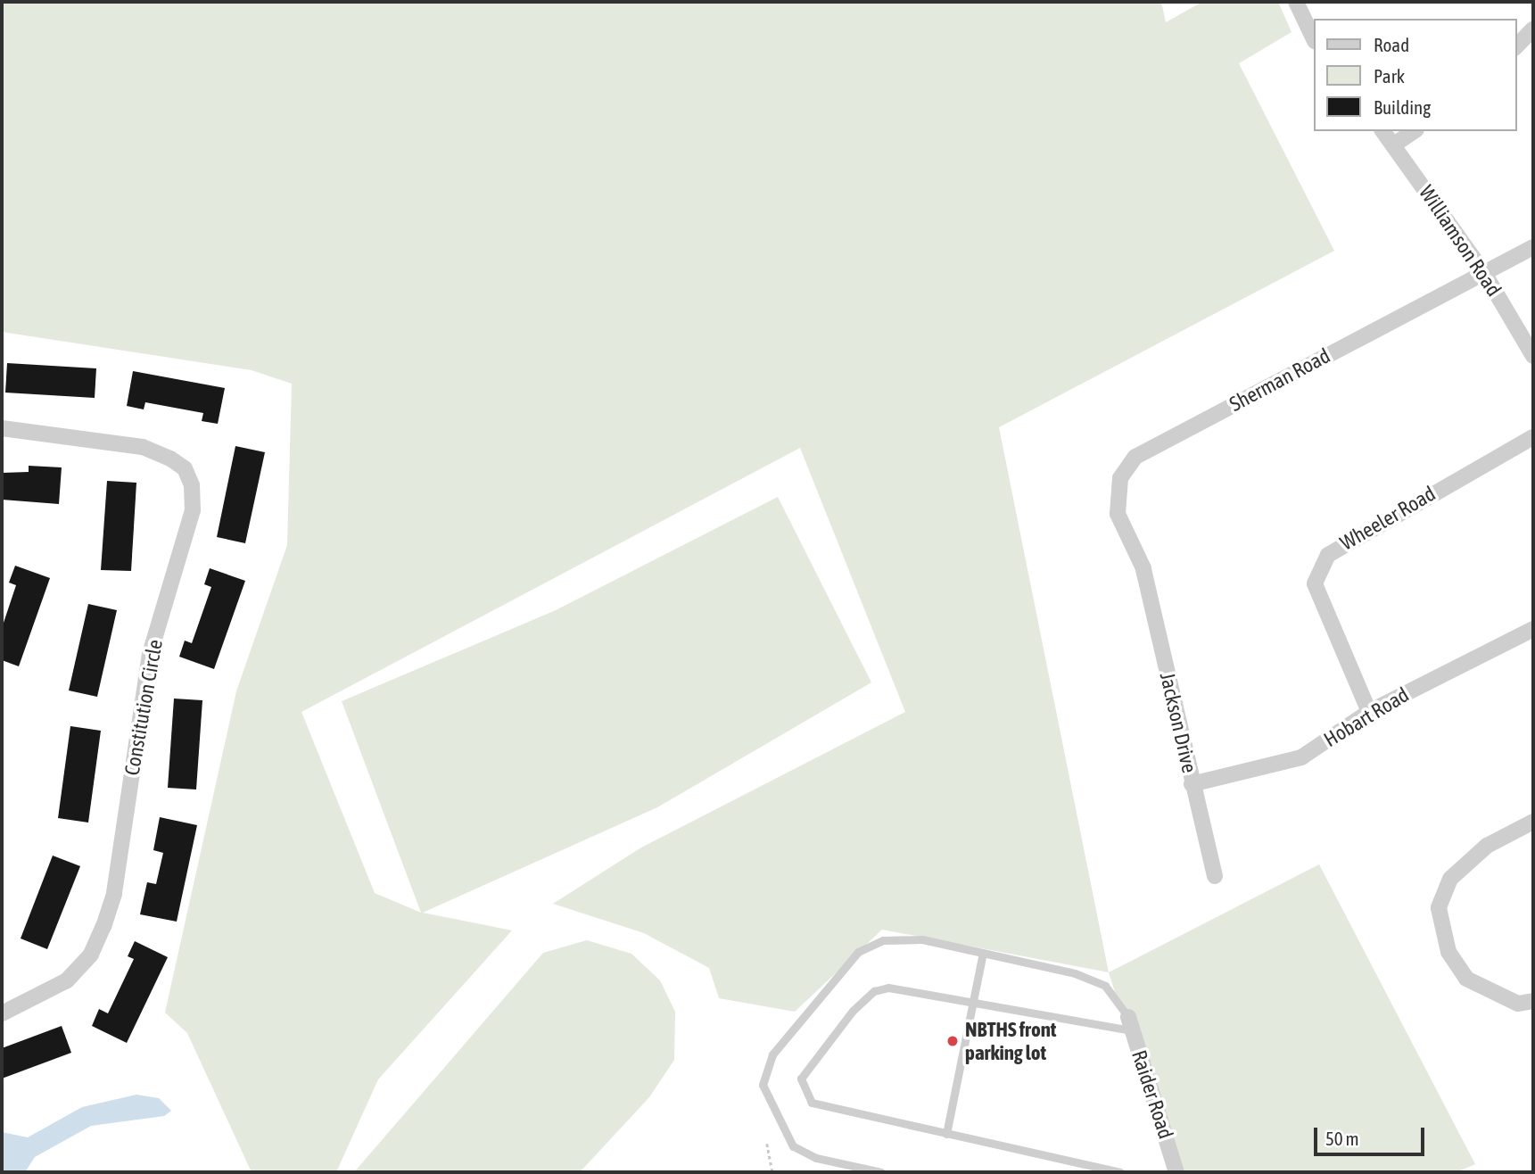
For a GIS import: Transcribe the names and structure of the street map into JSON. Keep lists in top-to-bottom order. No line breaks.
{"streets":{"street":["Williamson Road","Sherman Road","Wheeler Road","Constitution Circle","Hobart Road","Jackson Drive","Raider Road"]},"crossings":[["Williamson Road","Sherman Road"],["Sherman Road","Jackson Drive"],["Wheeler Road","Hobart Road"],["Hobart Road","Jackson Drive"]],"places":["NBTHS front parking lot"],"legend":["Road","Park","Building"],"scale_bar":"50 m"}
